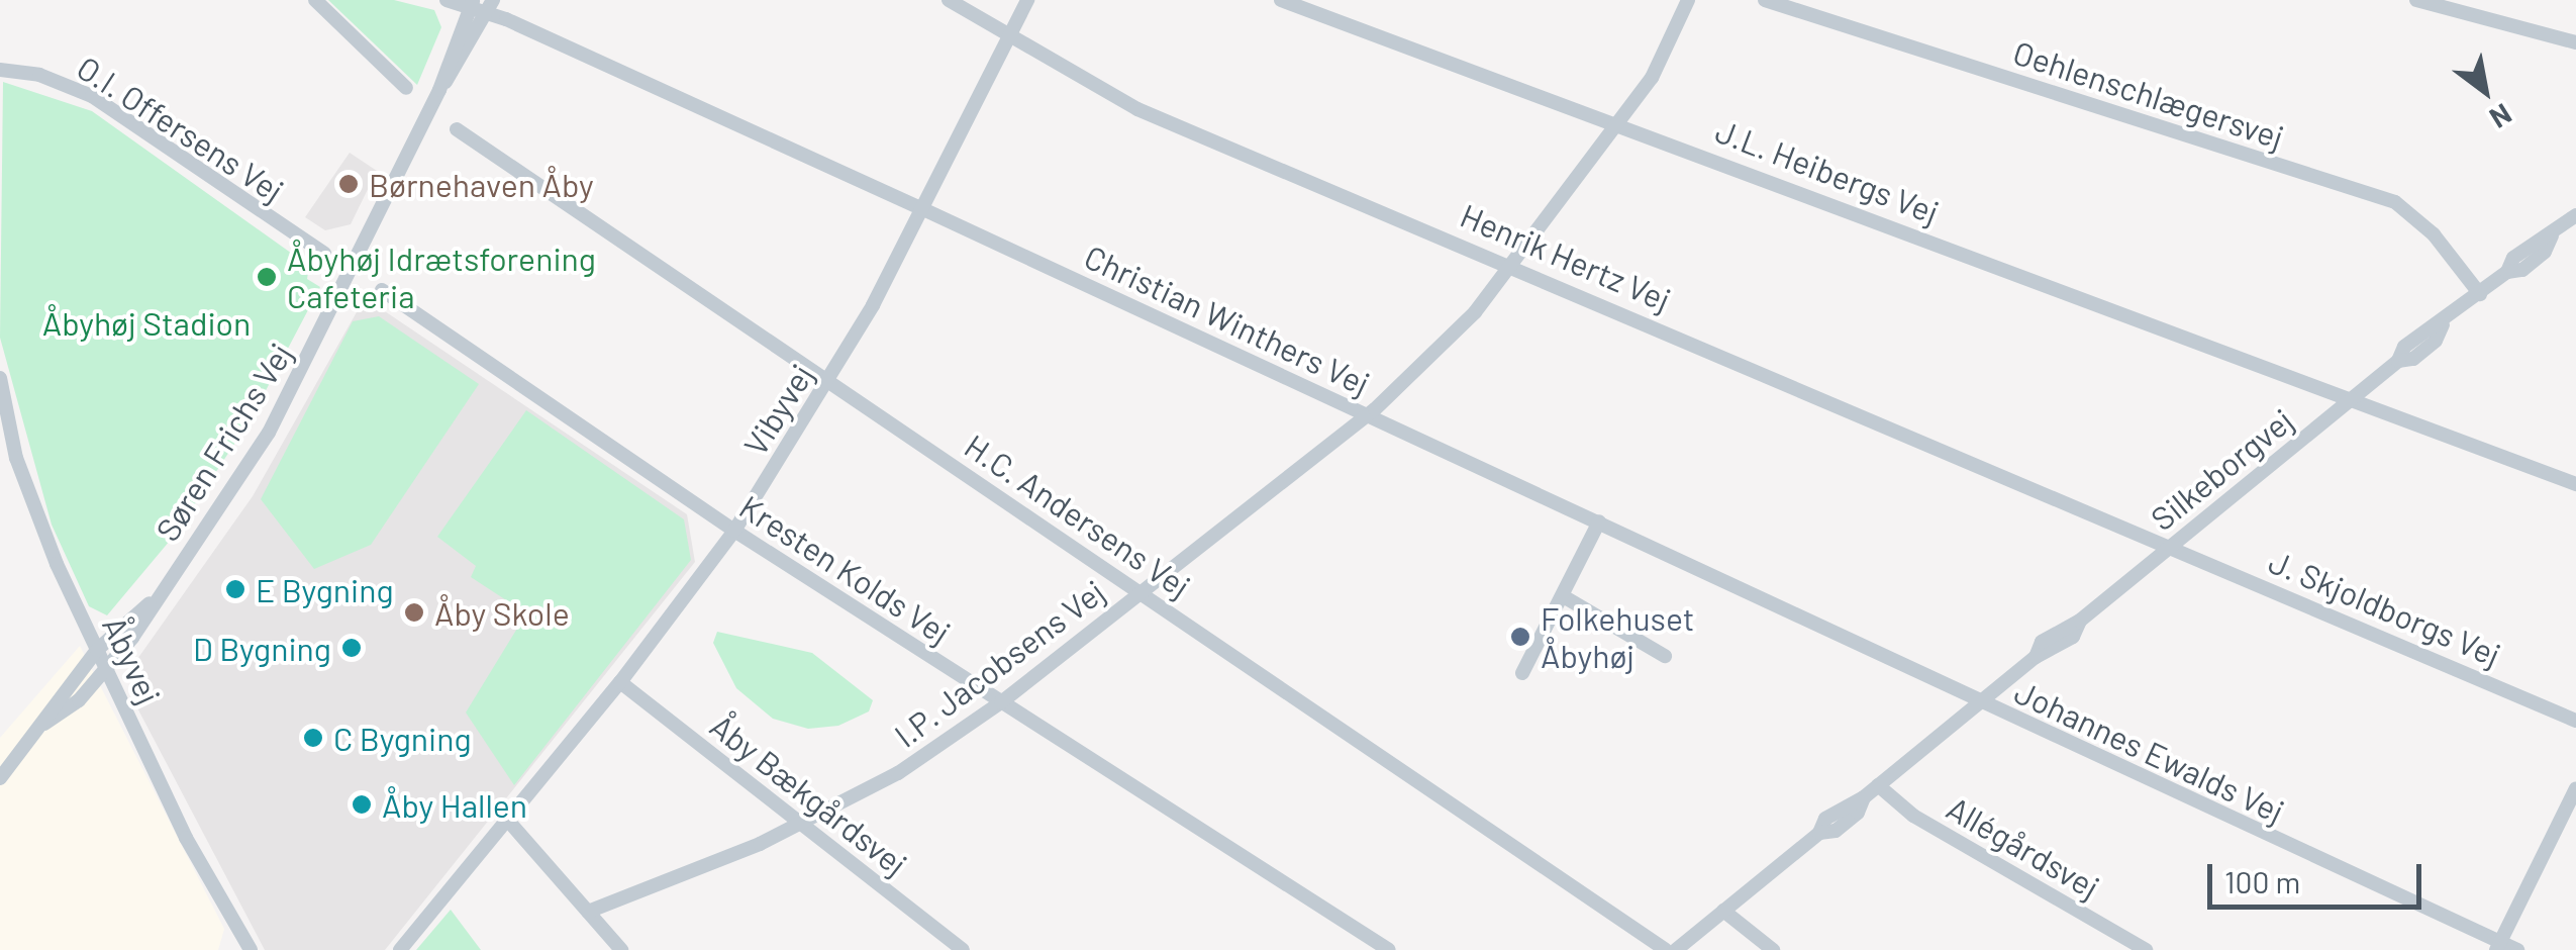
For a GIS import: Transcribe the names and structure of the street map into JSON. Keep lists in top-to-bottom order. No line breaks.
{"streets":{"street":["Oehlenschlægersvej","O.I. Offersens Vej","J.L. Heibergs Vej","Henrik Hertz Vej","Christian Winthers Vej","Vibyvej","Søren Frichs Vej","Silkeborgvej","H.C. Andersens Vej","Kresten Kolds Vej","J. Skjoldborgs Vej","Åbyvej","I.P. Jacobsens Vej","Johannes Ewalds Vej","Åby Bækgårdsvej","Allégårdsvej"]},"crossings":[["Oehlenschlægersvej","Silkeborgvej"],["J.L. Heibergs Vej","Silkeborgvej"],["J.L. Heibergs Vej","I.P. Jacobsens Vej"],["Henrik Hertz Vej","Vibyvej"],["Henrik Hertz Vej","Silkeborgvej"],["Henrik Hertz Vej","J. Skjoldborgs Vej"],["Henrik Hertz Vej","I.P. Jacobsens Vej"],["Christian Winthers Vej","Vibyvej"],["Christian Winthers Vej","Søren Frichs Vej"],["Christian Winthers Vej","Silkeborgvej"],["Christian Winthers Vej","I.P. Jacobsens Vej"],["Christian Winthers Vej","Johannes Ewalds Vej"],["Vibyvej","H.C. Andersens Vej"],["Vibyvej","Kresten Kolds Vej"],["Vibyvej","Åby Bækgårdsvej"],["Søren Frichs Vej","Åbyvej"],["Silkeborgvej","J. Skjoldborgs Vej"],["Silkeborgvej","Johannes Ewalds Vej"],["Silkeborgvej","Allégårdsvej"],["H.C. Andersens Vej","I.P. Jacobsens Vej"],["Kresten Kolds Vej","I.P. Jacobsens Vej"],["I.P. Jacobsens Vej","Åby Bækgårdsvej"]],"parks":["Åbyhøj Stadion"],"places":["Børnehaven Åby","Åbyhøj Idrætsforening Cafeteria","E Bygning","Åby Skole","Folkehuset Åbyhøj","D Bygning","C Bygning","Åby Hallen"],"scale_bar":"100 m","north":"bottom right"}
